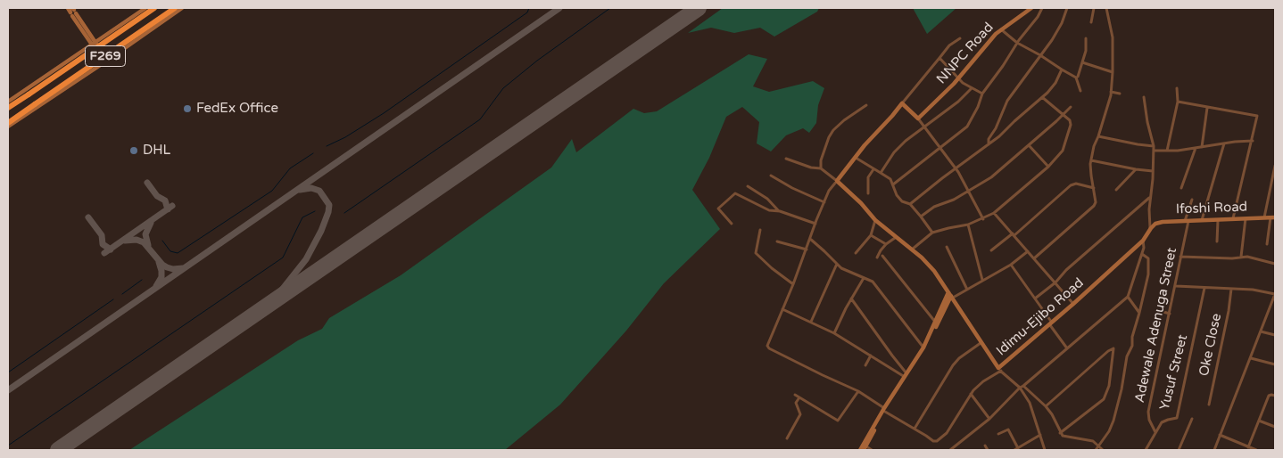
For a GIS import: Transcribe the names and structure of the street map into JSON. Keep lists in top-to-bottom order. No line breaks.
{"streets":{"highway":["F269"],"main road":["NNPC Road","Ifoshi Road","Idimu-Ejibo Road"],"street":["Adewale Adenuga Street","Oke Close","Yusuf Street"]},"crossings":[["Ifoshi Road","Idimu-Ejibo Road"],["Ifoshi Road","Adewale Adenuga Street"],["Adewale Adenuga Street","Yusuf Street"]],"places":["FedEx Office","DHL"]}
